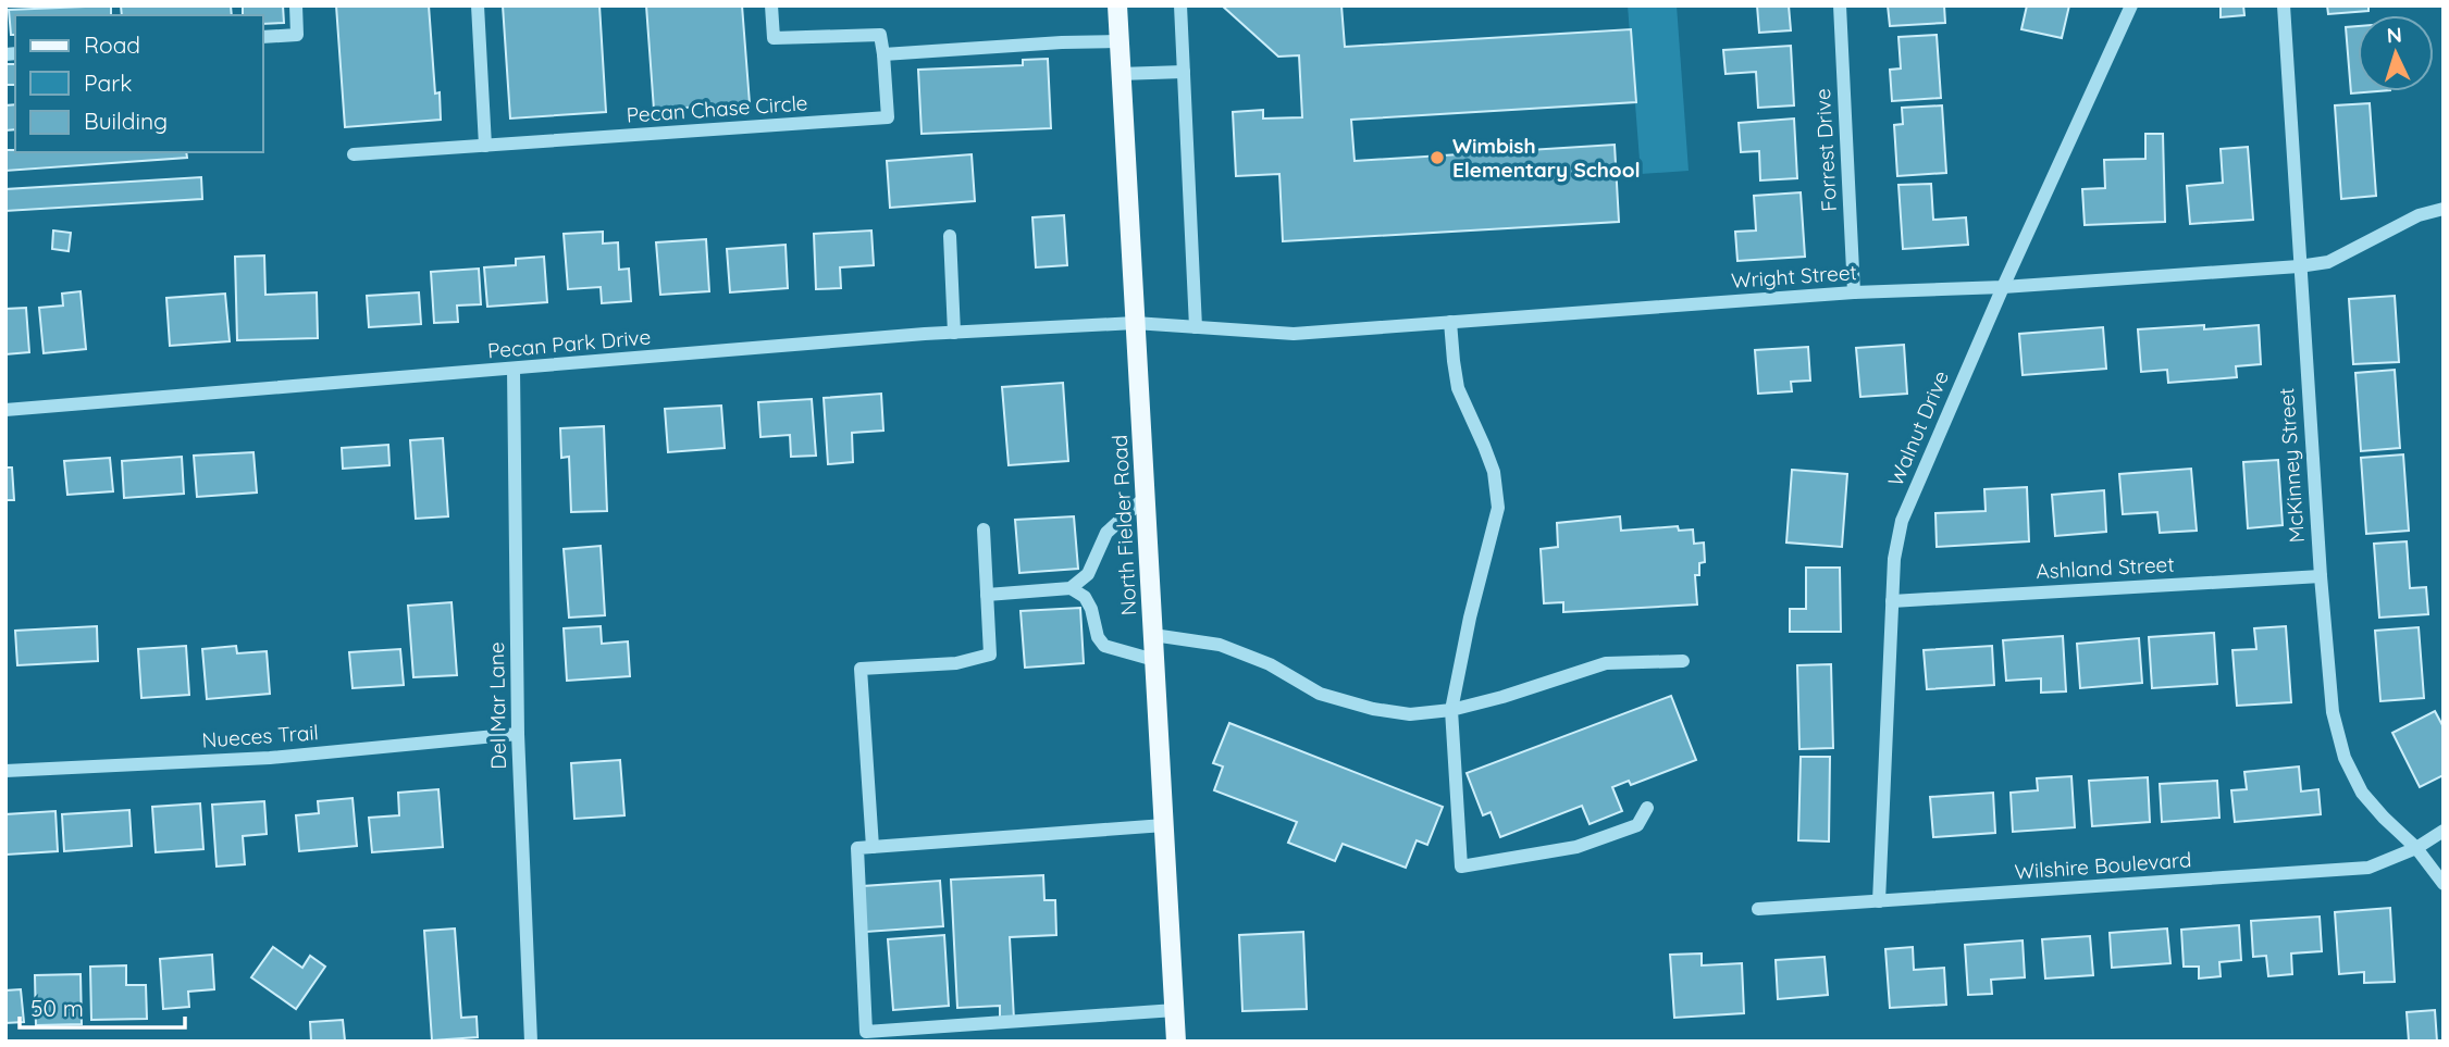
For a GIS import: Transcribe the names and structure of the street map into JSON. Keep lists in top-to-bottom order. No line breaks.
{"streets":{"main road":["North Fielder Road"],"street":["Pecan Chase Circle","Forrest Drive","Wright Street","Pecan Park Drive","Walnut Drive","McKinney Street","Ashland Street","Del Mar Lane","Nueces Trail","Wilshire Boulevard"]},"crossings":[["Forrest Drive","Wright Street"],["Wright Street","Pecan Park Drive"],["Wright Street","Walnut Drive"],["Wright Street","McKinney Street"],["Wright Street","North Fielder Road"],["Pecan Park Drive","North Fielder Road"],["Pecan Park Drive","Del Mar Lane"],["Walnut Drive","Ashland Street"],["Walnut Drive","Wilshire Boulevard"],["McKinney Street","Ashland Street"],["McKinney Street","Wilshire Boulevard"],["Del Mar Lane","Nueces Trail"]],"places":["Wimbish Elementary School"],"legend":["Road","Park","Building"],"scale_bar":"50 m","north":"top"}
